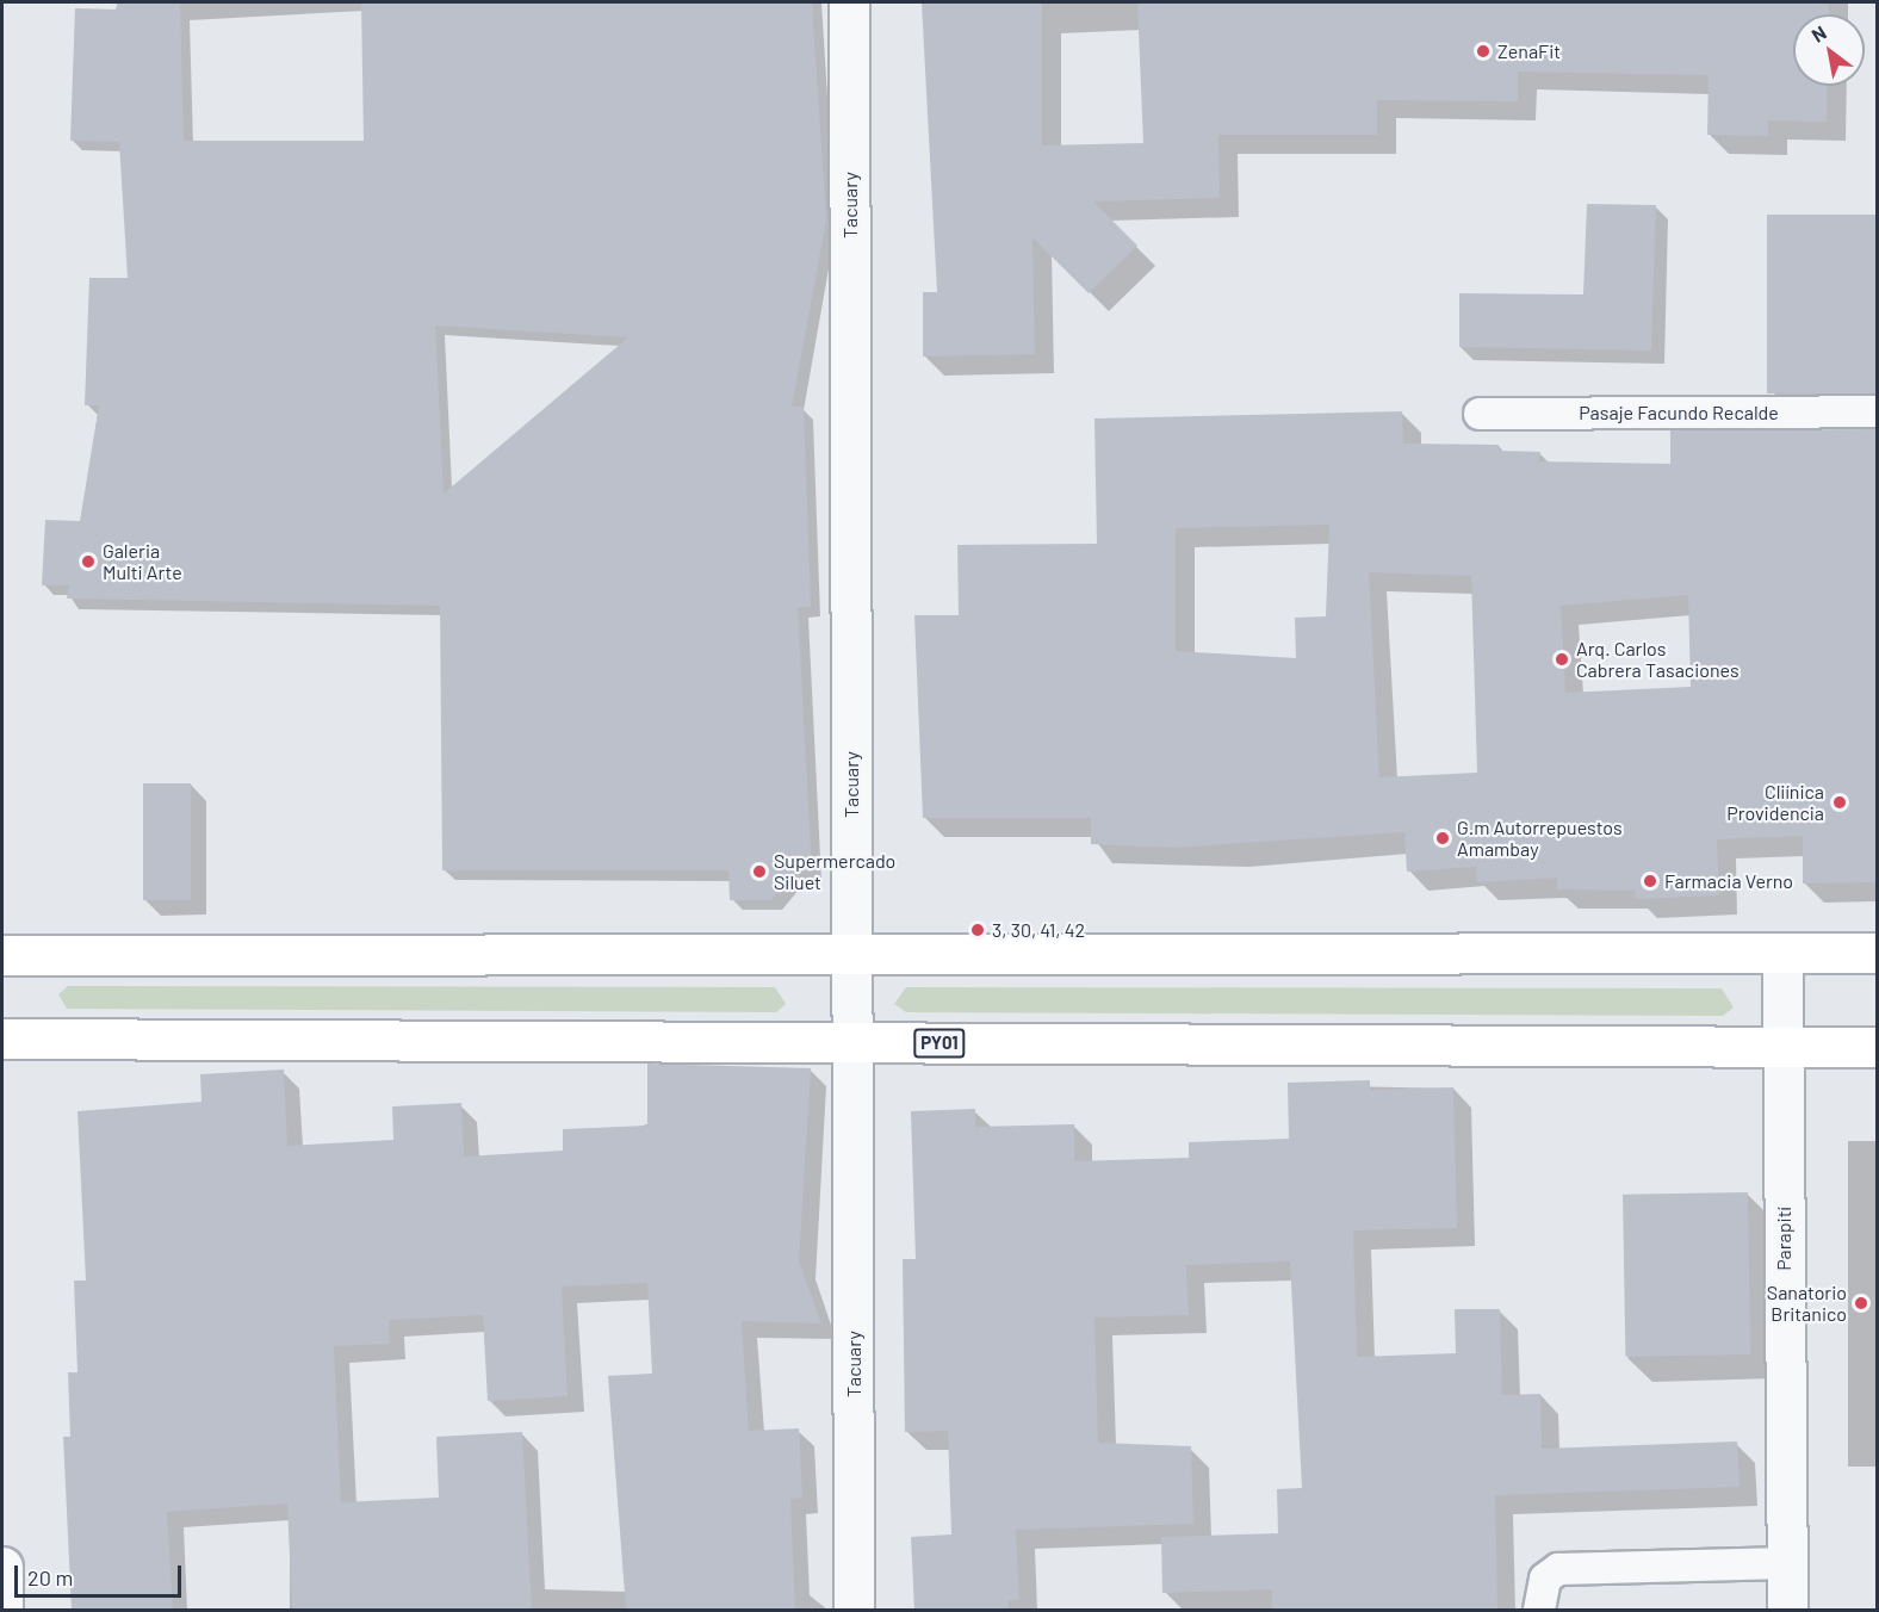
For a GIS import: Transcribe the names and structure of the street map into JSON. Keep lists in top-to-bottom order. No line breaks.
{"streets":{"main road":["PY01"],"street":["Tacuary","Parapití"],"lane":["Pasaje Facundo Recalde"]},"crossings":[["Tacuary","PY01"],["PY01","Parapití"]],"places":["ZenaFit","Galeria Multi Arte","Arq. Carlos Cabrera Tasaciones","Cliínica Providencia","G.m Autorrepuestos Amambay","Supermercado Siluet","Farmacia Verno","3, 30, 41, 42","Sanatorio Britanico"],"scale_bar":"20 m","north":"top left"}
